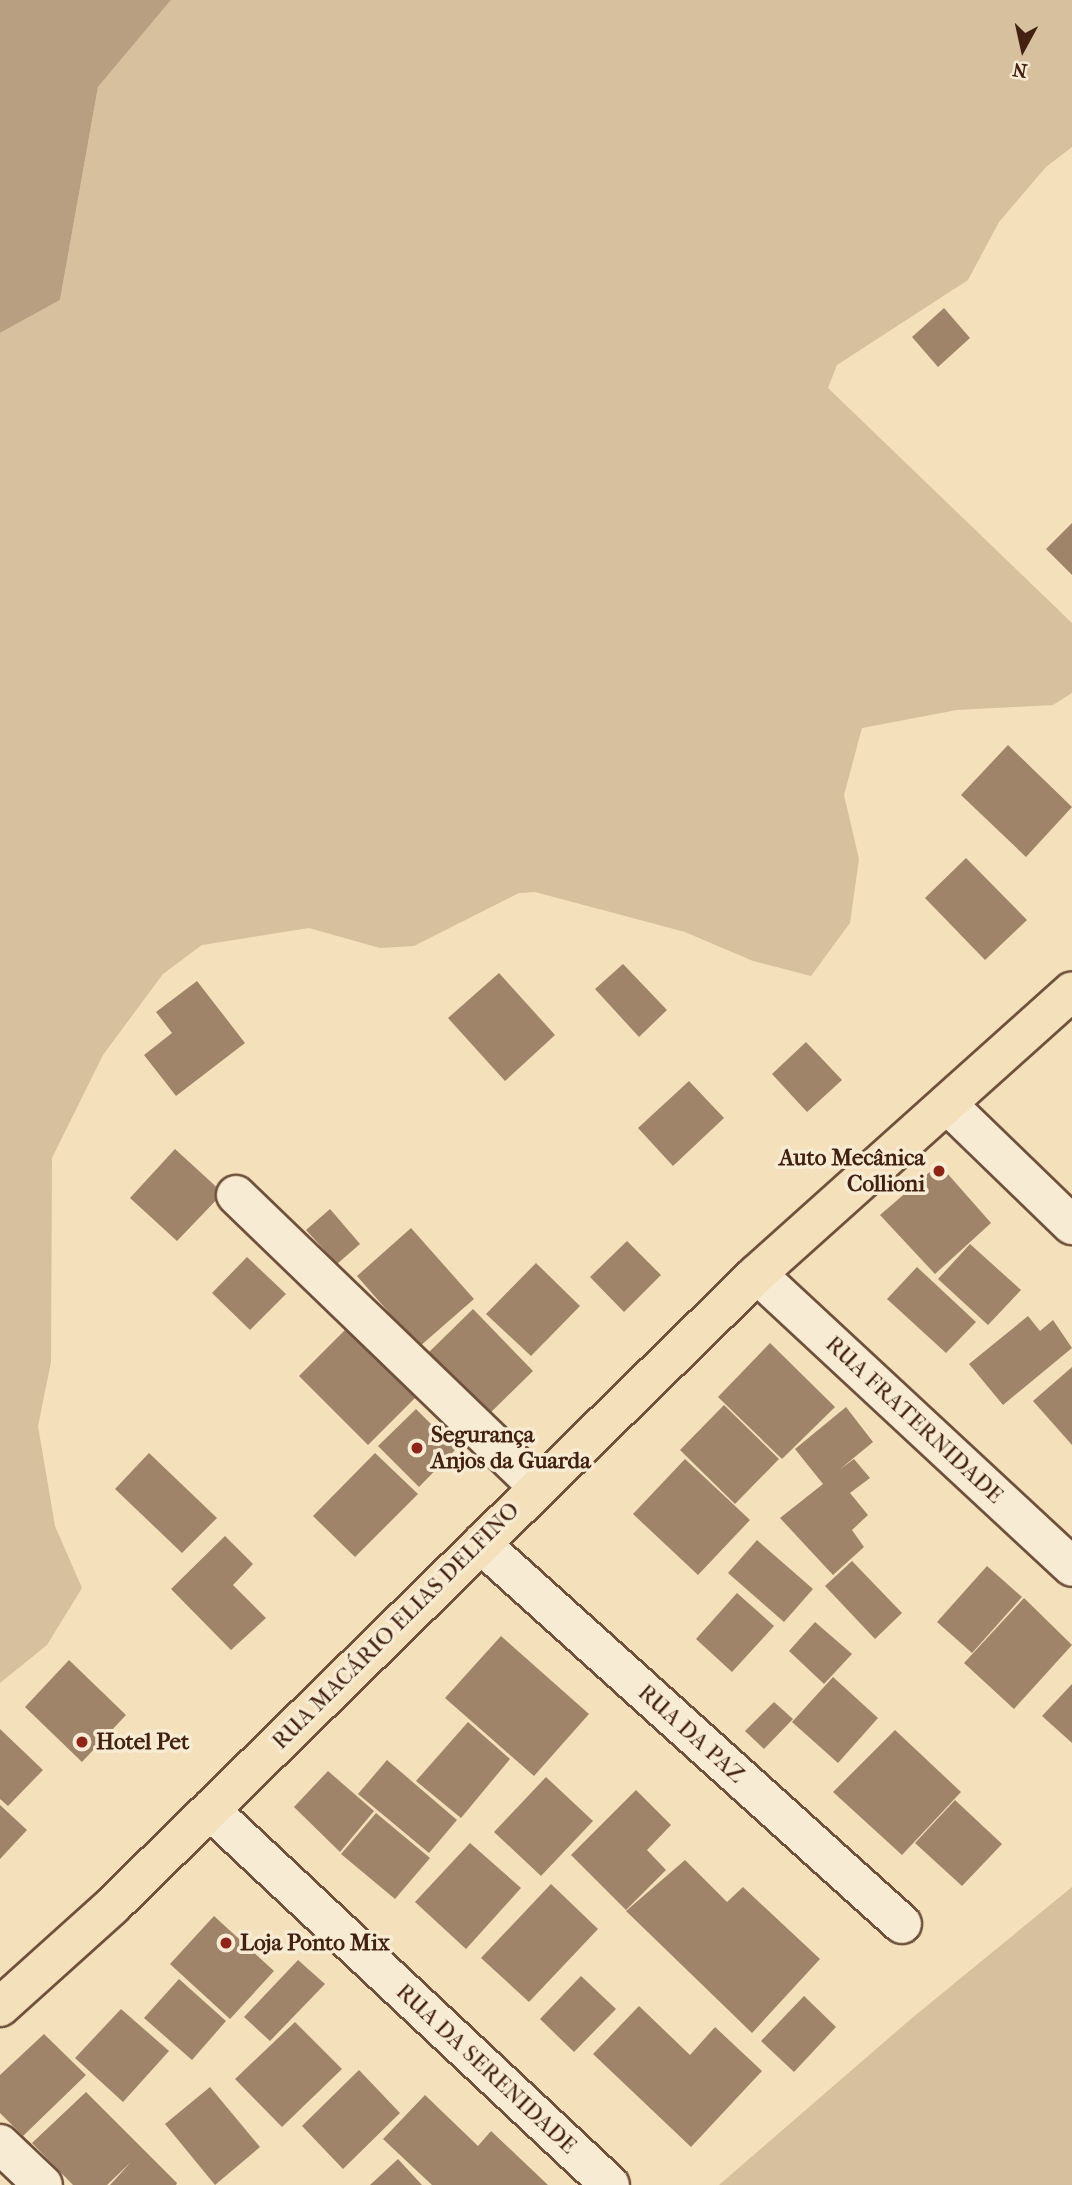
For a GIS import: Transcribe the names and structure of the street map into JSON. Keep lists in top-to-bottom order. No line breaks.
{"streets":{"main road":["RUA MACÁRIO ELIAS DELFINO"],"street":["RUA FRATERNIDADE","RUA DA PAZ","RUA DA SERENIDADE"]},"crossings":[["RUA FRATERNIDADE","RUA MACÁRIO ELIAS DELFINO"],["RUA MACÁRIO ELIAS DELFINO","RUA DA PAZ"],["RUA MACÁRIO ELIAS DELFINO","RUA DA SERENIDADE"]],"places":["Auto Mecânica Collioni","Segurança Anjos da Guarda","Hotel Pet","Loja Ponto Mix"],"north":"bottom"}
